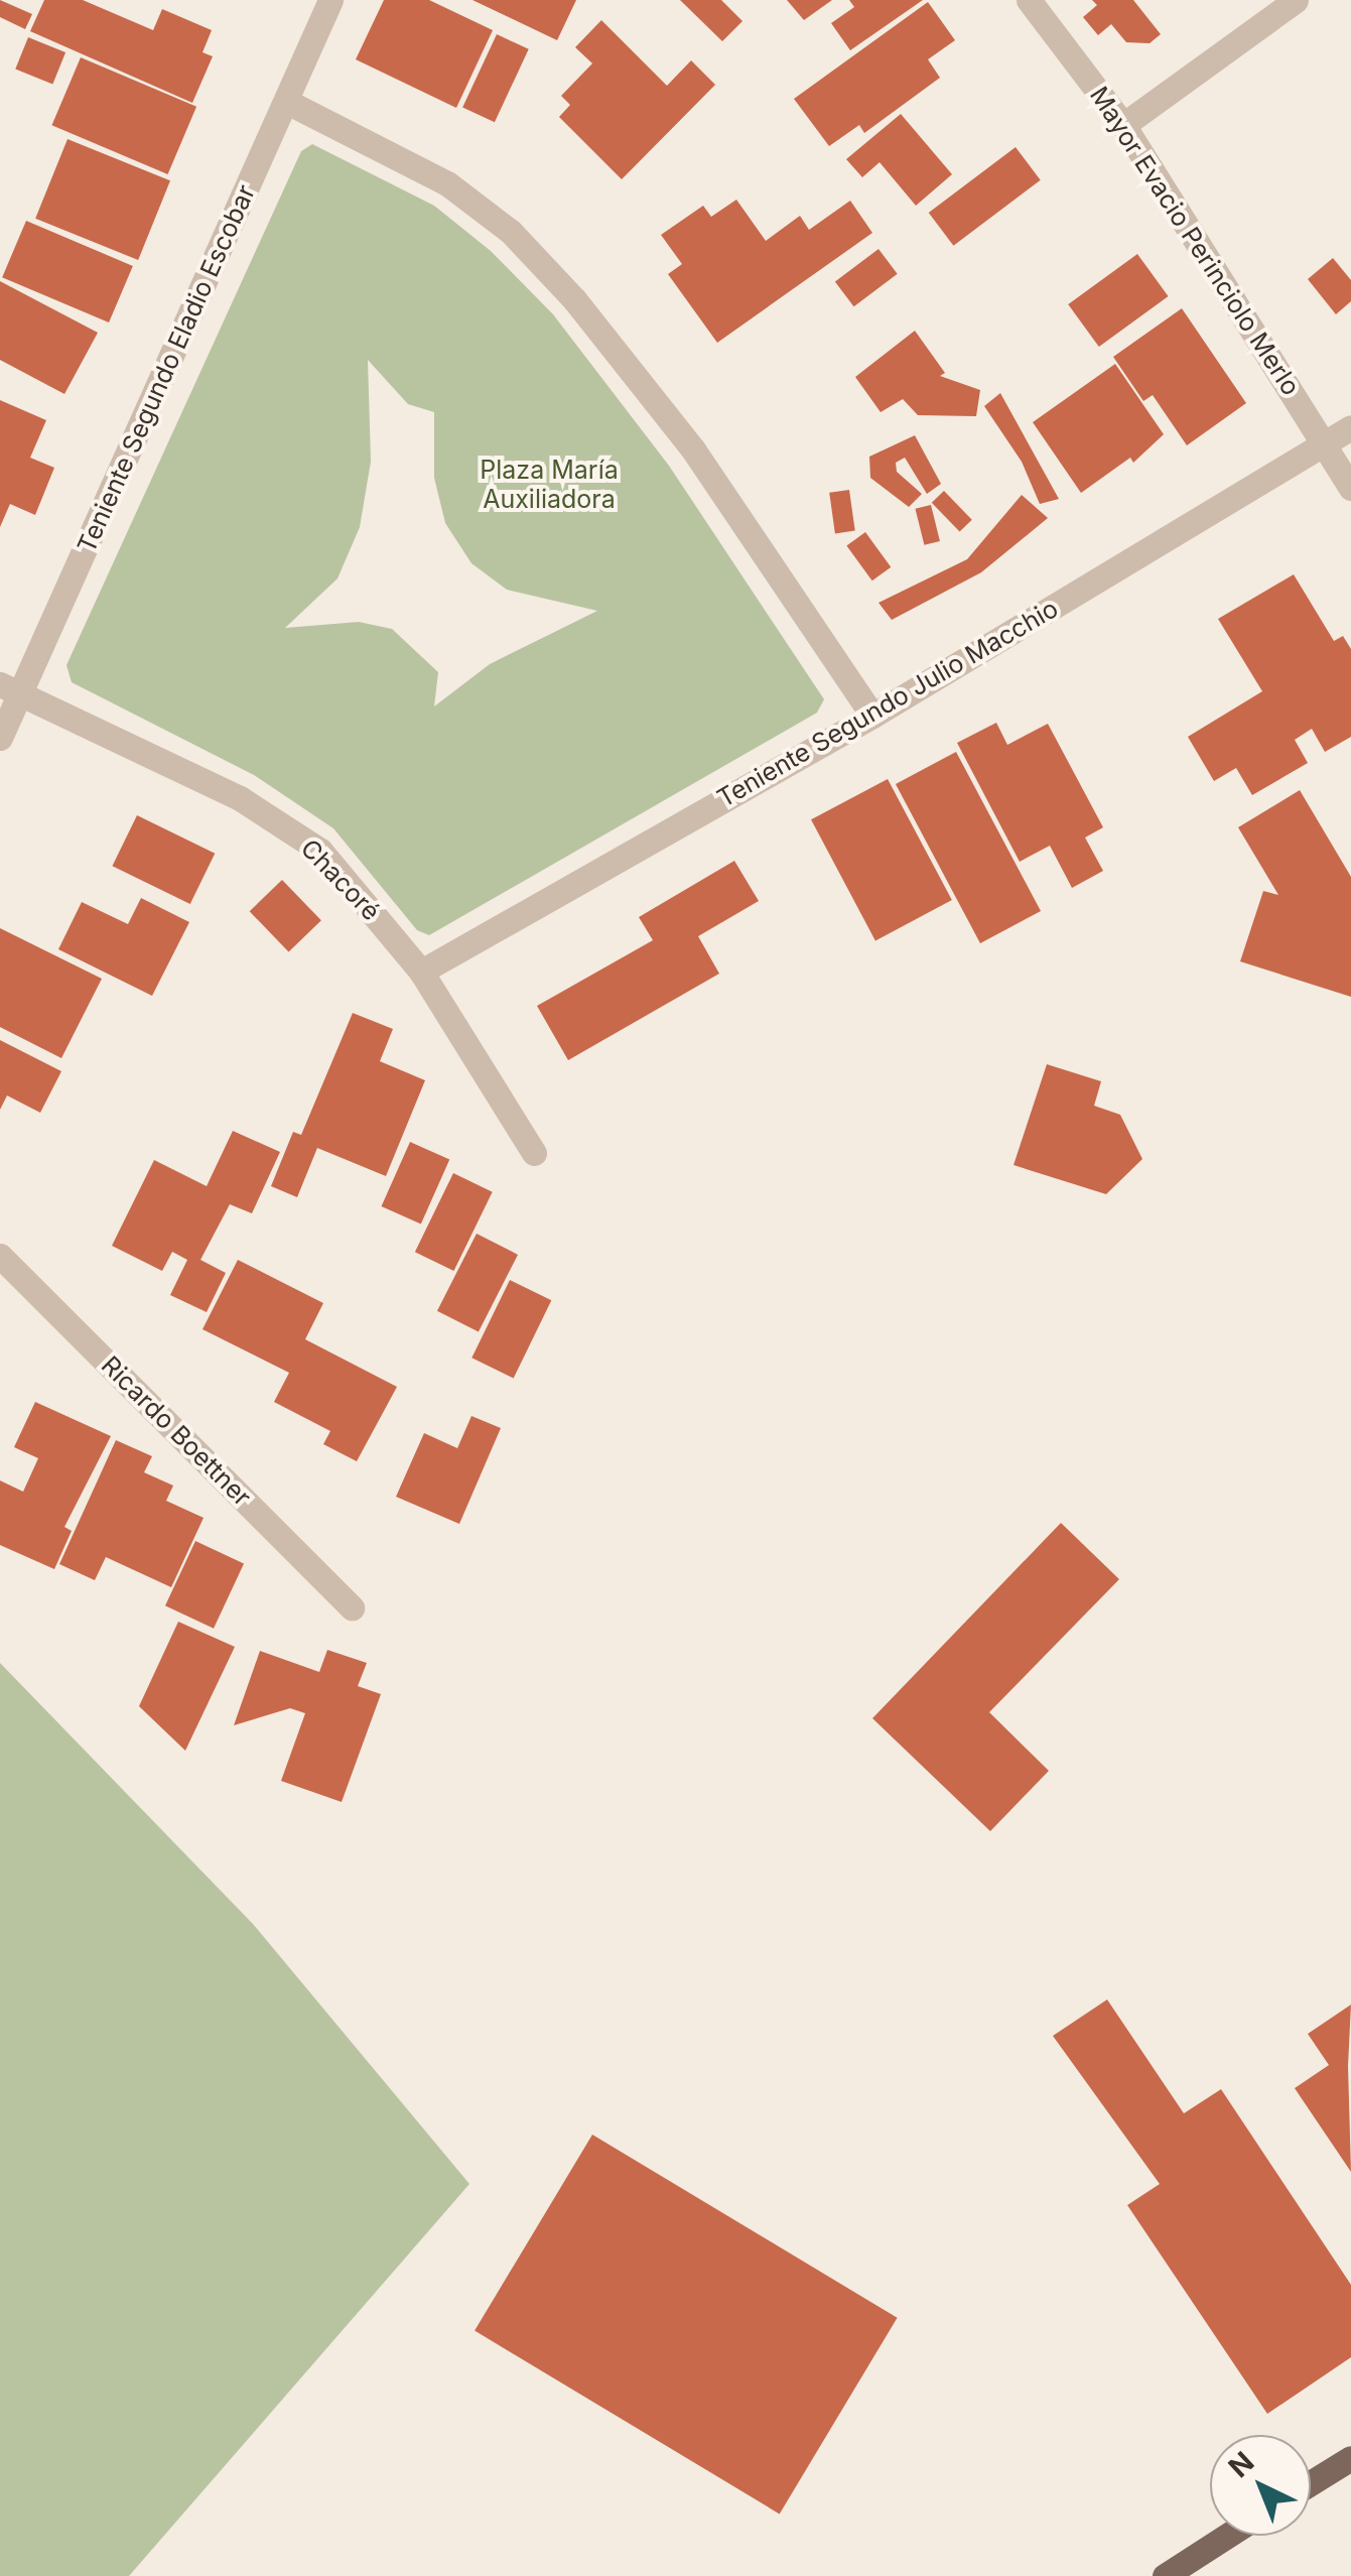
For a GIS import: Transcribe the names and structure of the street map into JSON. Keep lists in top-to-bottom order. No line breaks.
{"streets":{"street":["Mayor Evacio Perinciolo Merlo","Teniente Segundo Eladio Escobar","Teniente Segundo Julio Macchio","Chacoré","Ricardo Boettner"]},"crossings":[["Mayor Evacio Perinciolo Merlo","Teniente Segundo Julio Macchio"],["Teniente Segundo Eladio Escobar","Chacoré"],["Teniente Segundo Julio Macchio","Chacoré"]],"parks":["Plaza María Auxiliadora"],"north":"top left"}
